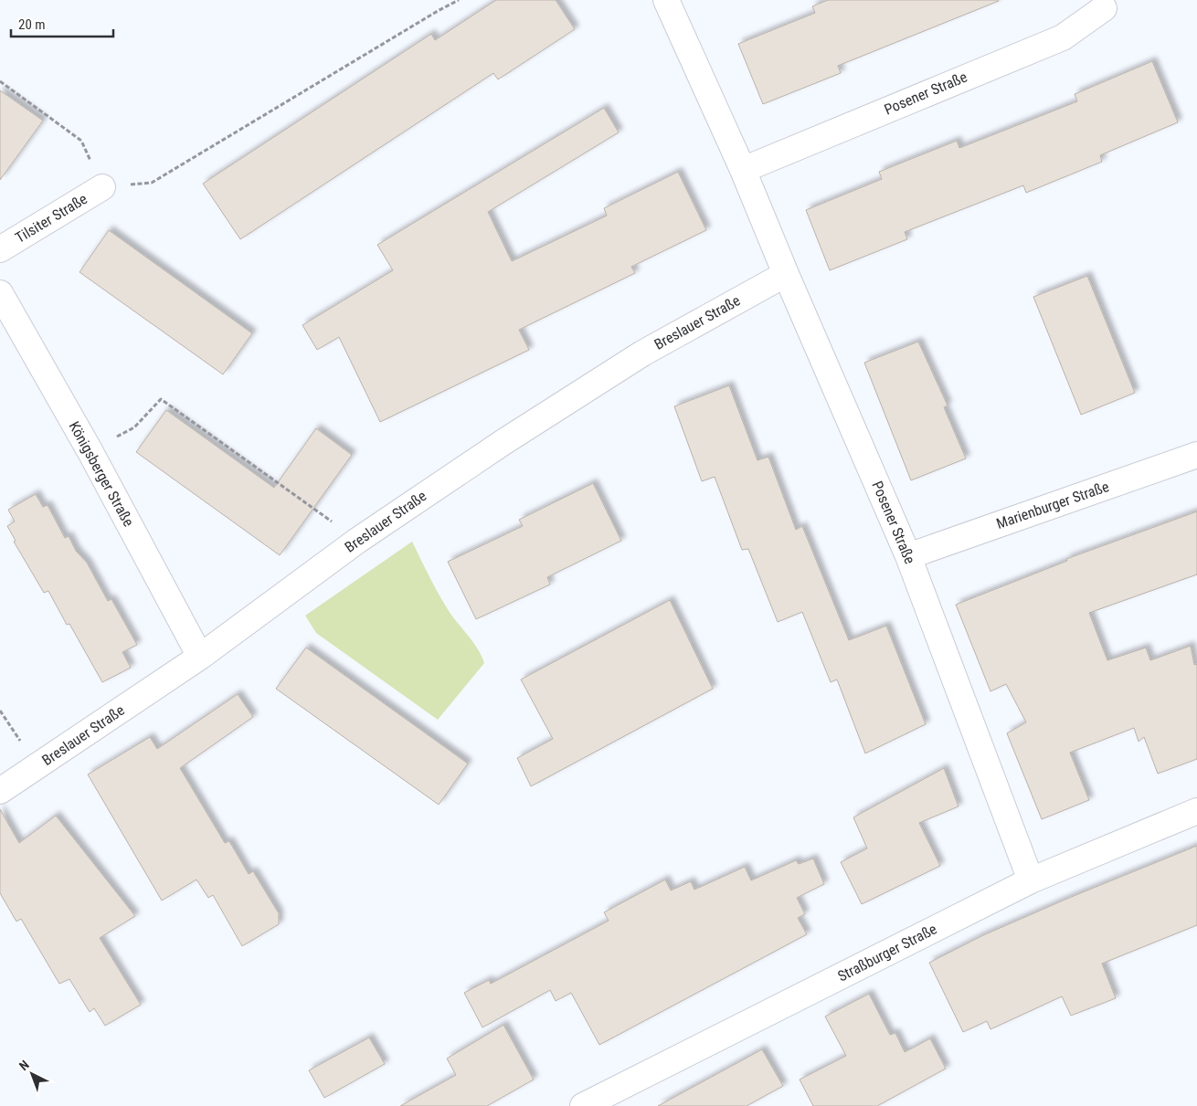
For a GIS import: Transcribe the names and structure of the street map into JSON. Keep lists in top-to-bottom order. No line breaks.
{"streets":{"street":["Posener Straße","Tilsiter Straße","Breslauer Straße","Königsberger Straße","Marienburger Straße","Straßburger Straße"]},"crossings":[["Posener Straße","Breslauer Straße"],["Posener Straße","Marienburger Straße"],["Posener Straße","Straßburger Straße"],["Breslauer Straße","Königsberger Straße"]],"scale_bar":"20 m","north":"top left"}
